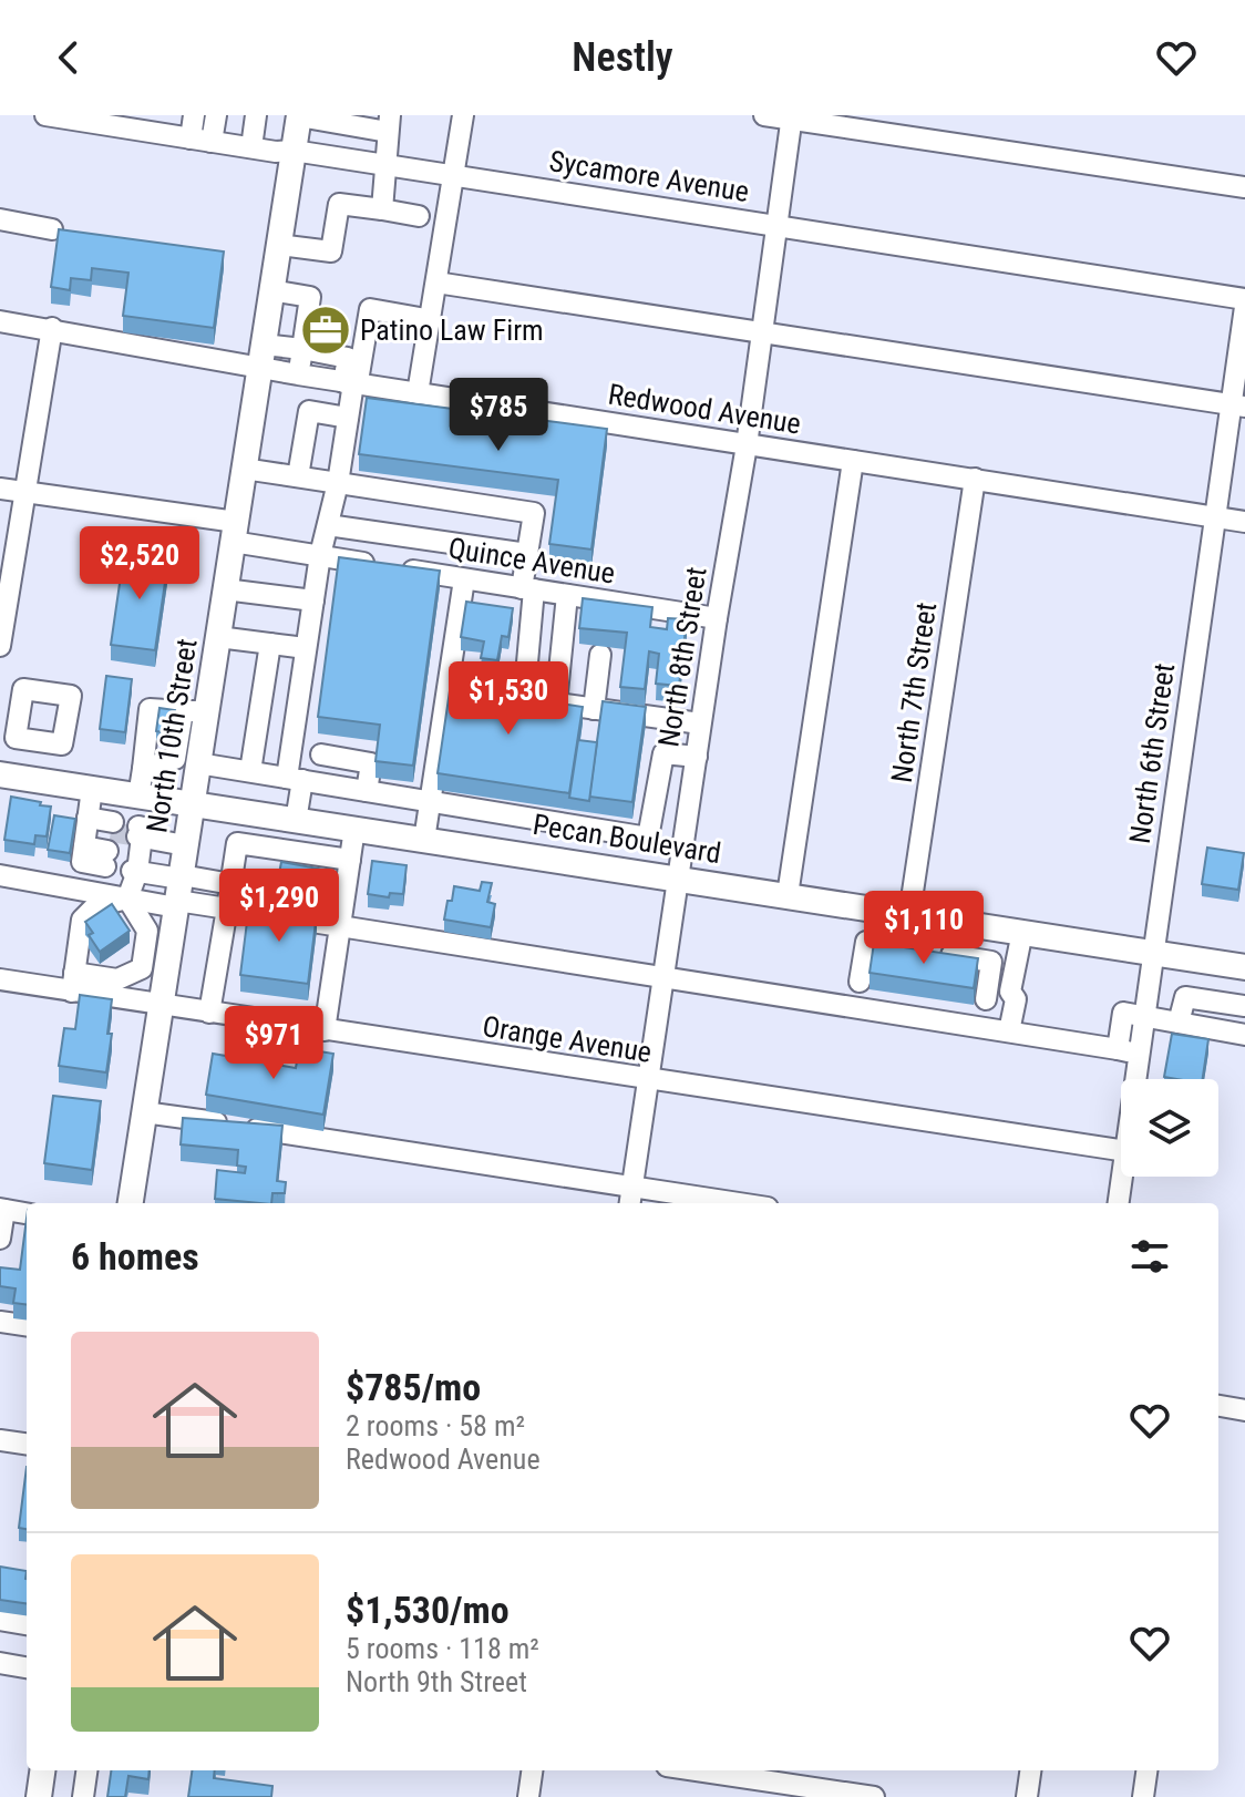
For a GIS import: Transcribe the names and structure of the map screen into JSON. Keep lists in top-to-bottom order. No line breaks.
{"streets":{"main road":["North 10th Street","Pecan Boulevard"],"street":["Sycamore Avenue","Redwood Avenue","Quince Avenue","North 8th Street","North 7th Street","North 6th Street","Orange Avenue"]},"crossings":[["Sycamore Avenue","North 8th Street"],["Sycamore Avenue","North 10th Street"],["Redwood Avenue","North 8th Street"],["Redwood Avenue","North 7th Street"],["Redwood Avenue","North 10th Street"],["Redwood Avenue","North 6th Street"],["Quince Avenue","North 8th Street"],["Quince Avenue","North 10th Street"],["North 8th Street","Pecan Boulevard"],["North 8th Street","Orange Avenue"],["North 7th Street","Pecan Boulevard"],["North 10th Street","Pecan Boulevard"],["North 10th Street","Orange Avenue"],["North 6th Street","Pecan Boulevard"]],"places":{"office":["Patino Law Firm"]},"page":{"header":"Nestly","price":["$785","$2,520","$1,530","$1,290","$1,110","$971"],"heading":"6 homes","list":[{"name":"$785/mo","note":"2 rooms · 58 m² · Redwood Avenue"},{"name":"$1,530/mo","note":"5 rooms · 118 m² · North 9th Street"}]}}
